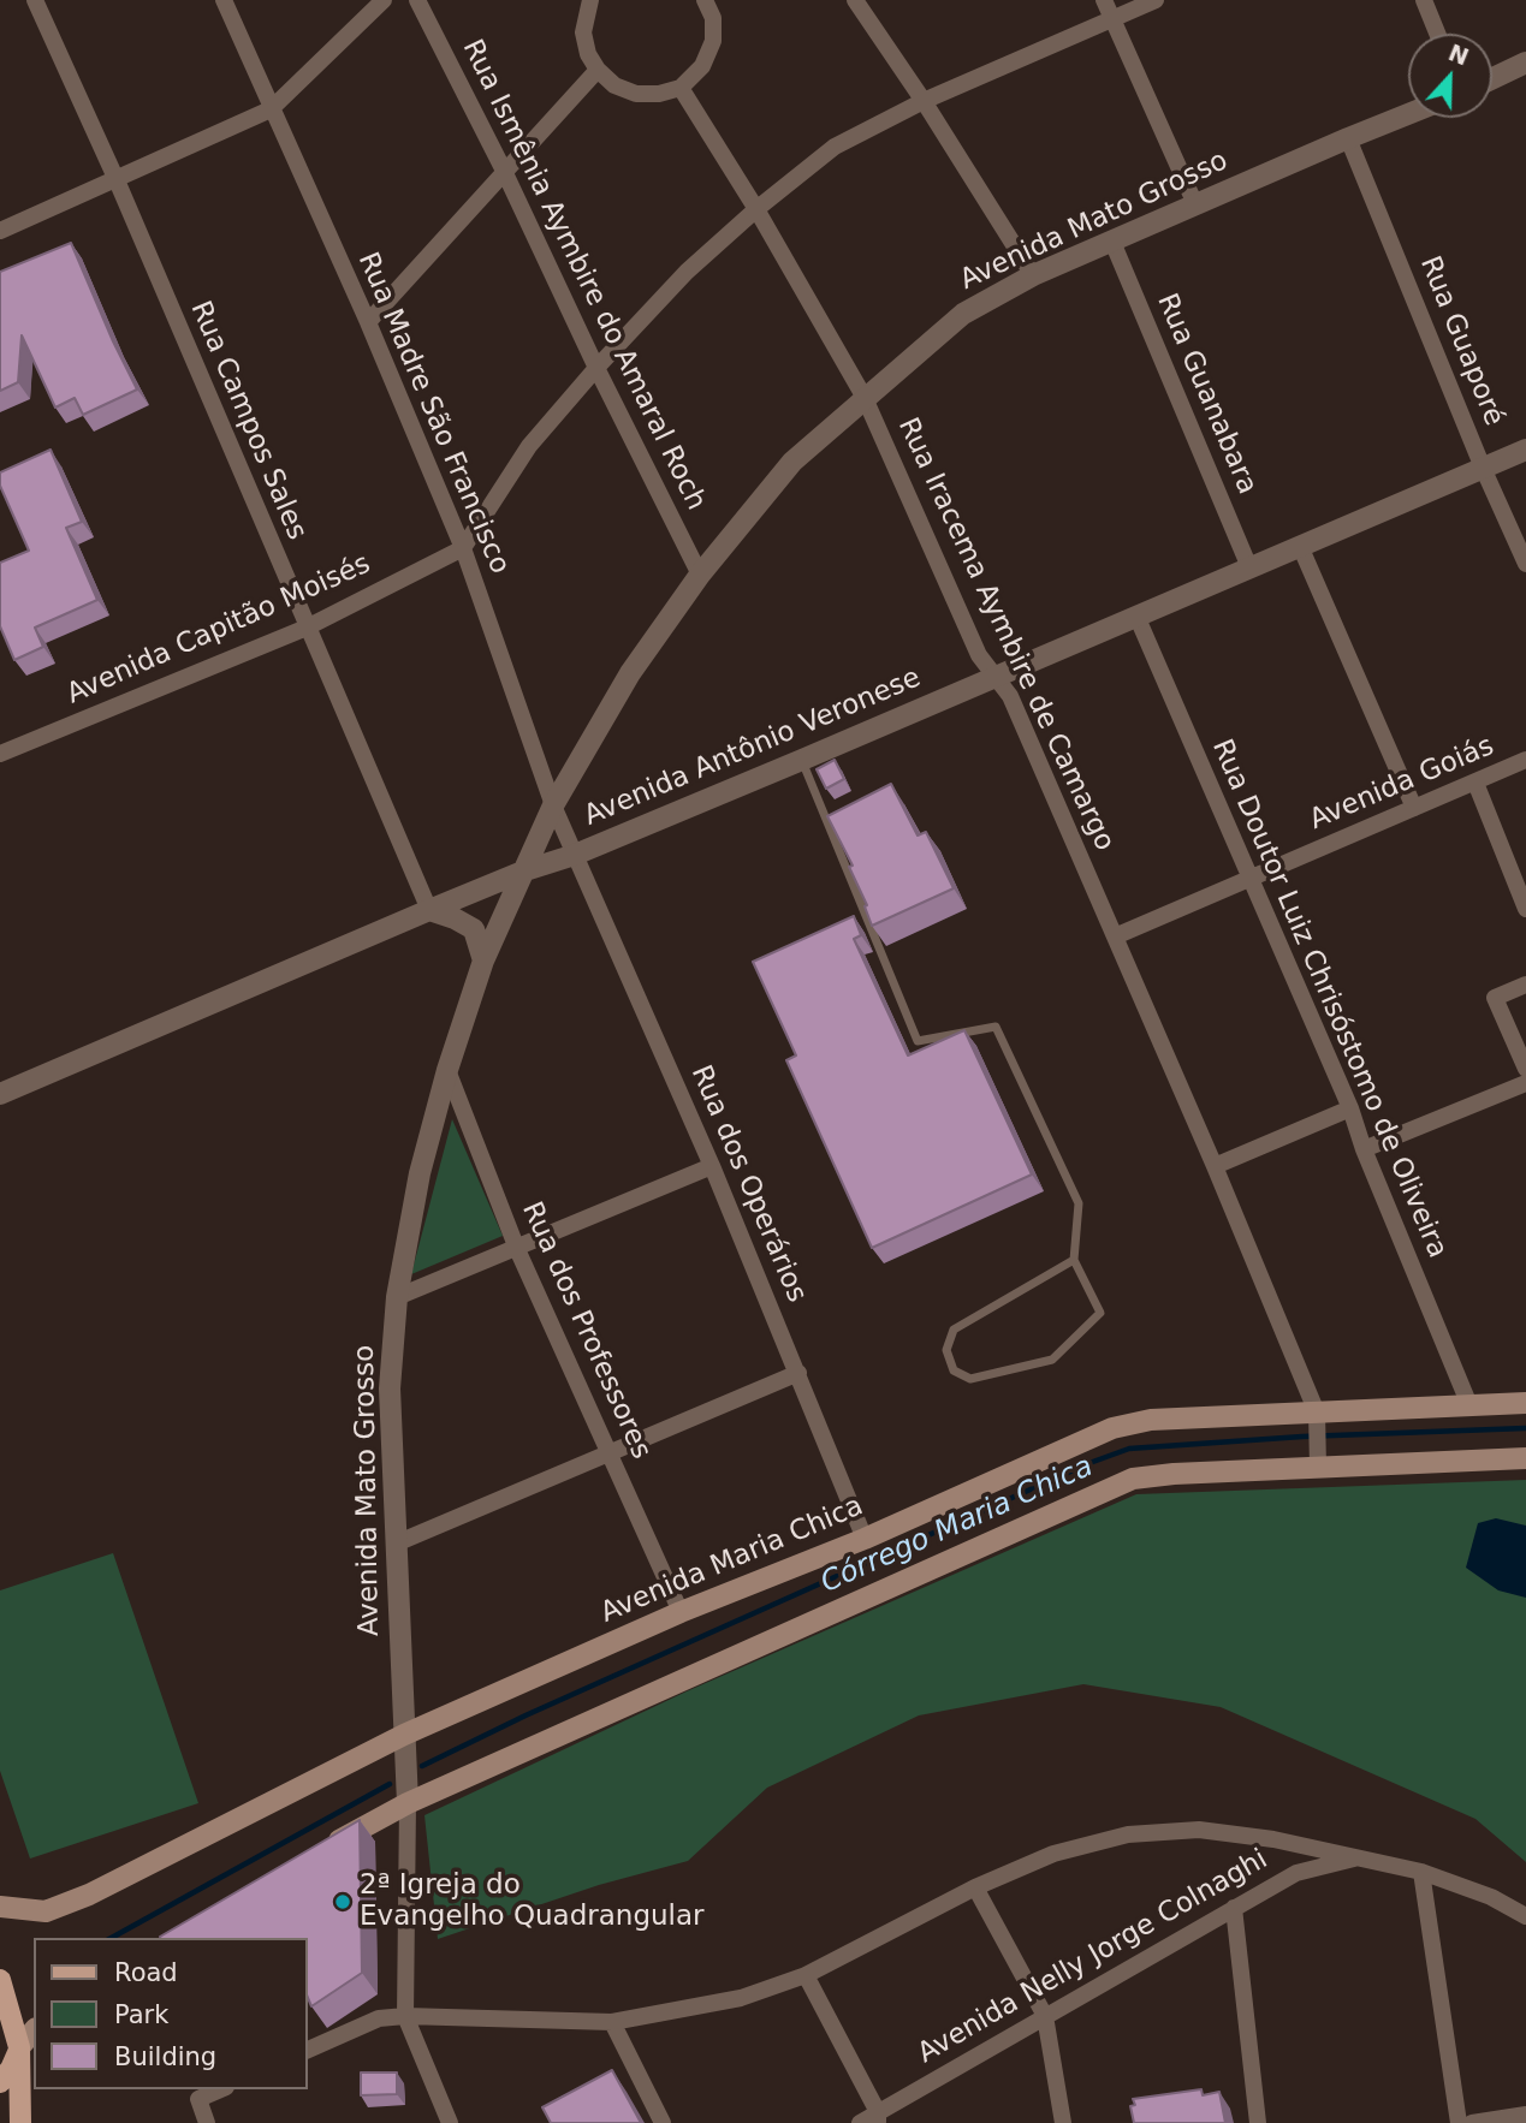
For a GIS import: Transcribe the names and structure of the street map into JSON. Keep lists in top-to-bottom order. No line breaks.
{"streets":{"main road":["Avenida Maria Chica"],"street":["Avenida Mato Grosso","Rua Ismênia Aymbire do Amaral Roch","Rua Guaporé","Rua Guanabara","Rua Madre São Francisco","Rua Campos Sales","Avenida Capitão Moisés","Rua Iracema Aymbire de Camargo","Avenida Antônio Veronese","Avenida Goiás","Rua Doutor Luiz Chrisóstomo de Oliveira","Rua dos Operários","Rua dos Professores","Avenida Nelly Jorge Colnaghi"]},"crossings":[["Avenida Mato Grosso","Rua Ismênia Aymbire do Amaral Roch"],["Avenida Mato Grosso","Rua Guaporé"],["Avenida Mato Grosso","Rua Guanabara"],["Avenida Mato Grosso","Rua Madre São Francisco"],["Avenida Mato Grosso","Rua Iracema Aymbire de Camargo"],["Avenida Mato Grosso","Avenida Antônio Veronese"],["Avenida Mato Grosso","Rua dos Professores"],["Avenida Mato Grosso","Avenida Maria Chica"],["Rua Ismênia Aymbire do Amaral Roch","Avenida Capitão Moisés"],["Rua Guaporé","Avenida Antônio Veronese"],["Rua Guanabara","Avenida Antônio Veronese"],["Rua Madre São Francisco","Avenida Capitão Moisés"],["Rua Madre São Francisco","Avenida Antônio Veronese"],["Rua Madre São Francisco","Rua dos Operários"],["Rua Campos Sales","Avenida Capitão Moisés"],["Rua Campos Sales","Avenida Antônio Veronese"],["Avenida Capitão Moisés","Rua Iracema Aymbire de Camargo"],["Rua Iracema Aymbire de Camargo","Avenida Antônio Veronese"],["Rua Iracema Aymbire de Camargo","Avenida Goiás"],["Rua Iracema Aymbire de Camargo","Avenida Maria Chica"],["Avenida Antônio Veronese","Rua Doutor Luiz Chrisóstomo de Oliveira"],["Avenida Antônio Veronese","Rua dos Operários"],["Avenida Goiás","Rua Doutor Luiz Chrisóstomo de Oliveira"],["Rua Doutor Luiz Chrisóstomo de Oliveira","Avenida Maria Chica"],["Rua dos Operários","Avenida Maria Chica"],["Rua dos Professores","Avenida Maria Chica"]],"water":["Córrego Maria Chica"],"places":["2ª Igreja do Evangelho Quadrangular"],"legend":["Road","Park","Building"],"north":"top"}
